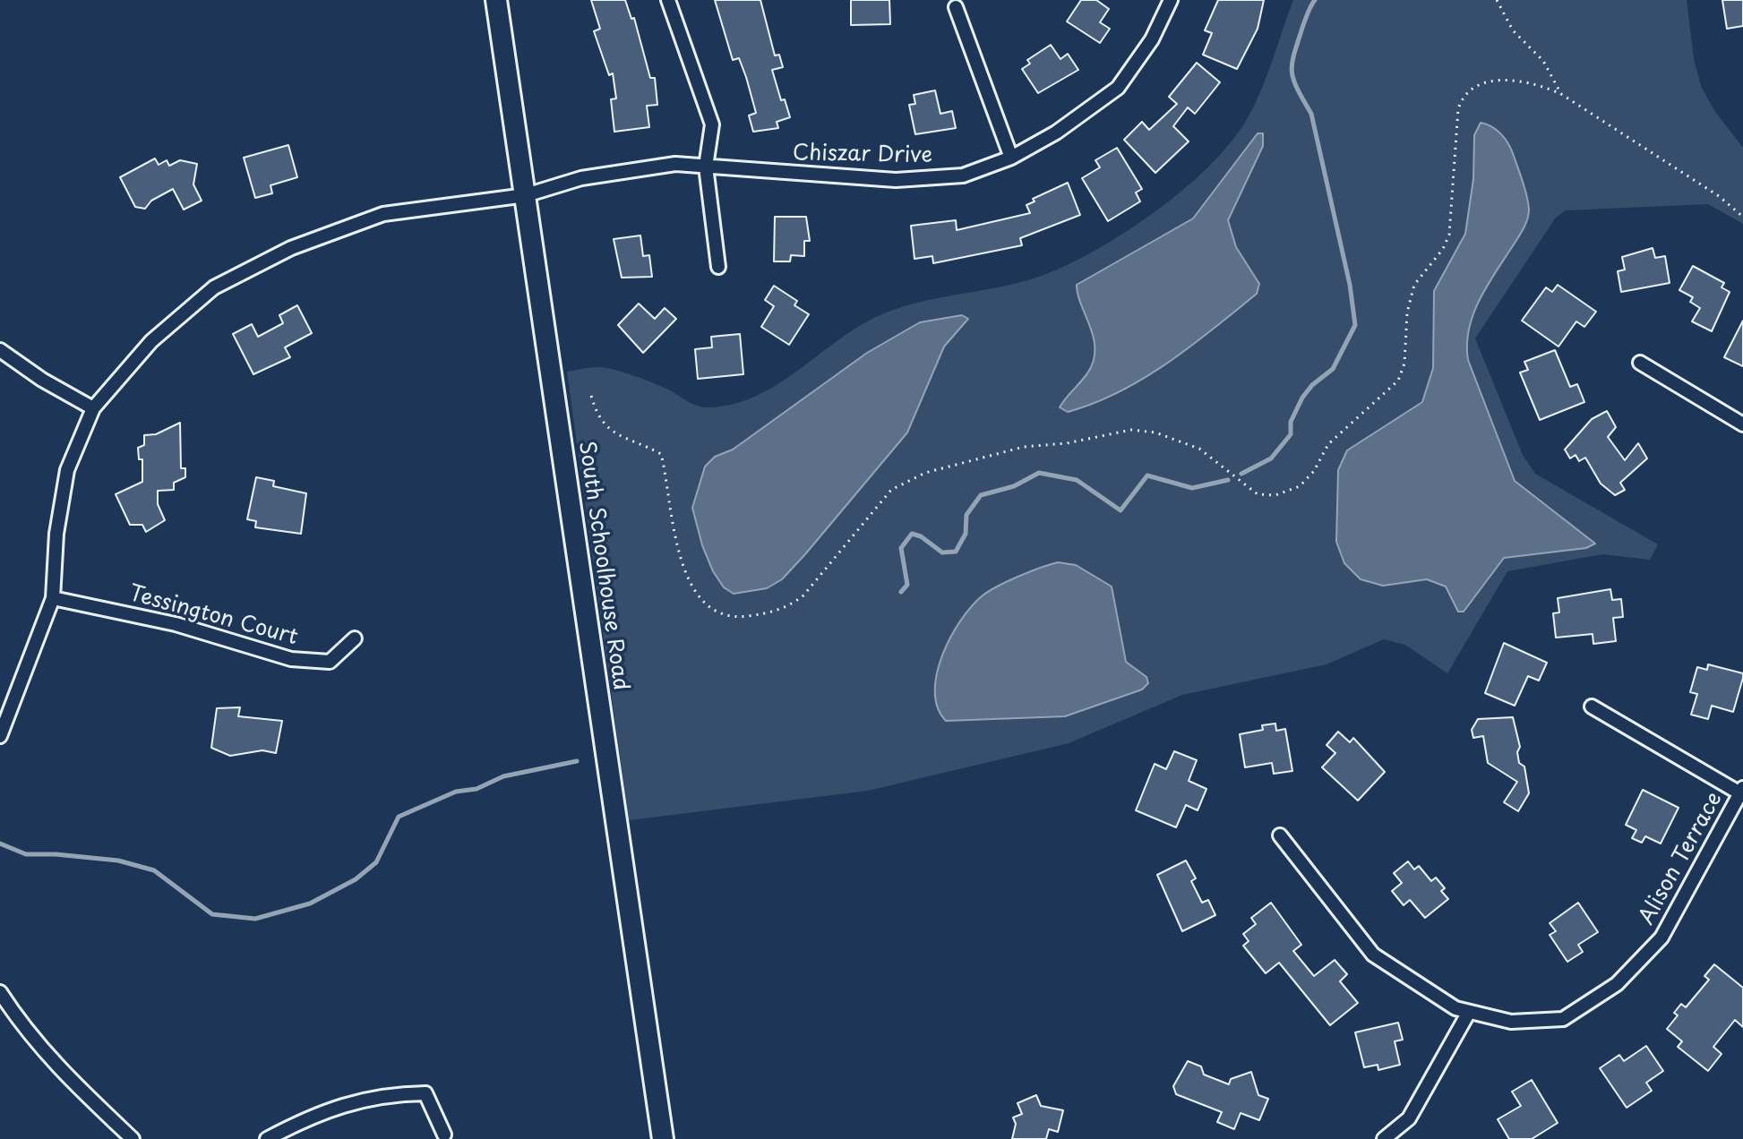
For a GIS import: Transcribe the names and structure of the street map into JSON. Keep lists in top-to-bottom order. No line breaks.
{"streets":{"street":["Chiszar Drive","South Schoolhouse Road","Tessington Court","Alison Terrace"]},"crossings":[["Chiszar Drive","South Schoolhouse Road"],["Chiszar Drive","Tessington Court"]]}
